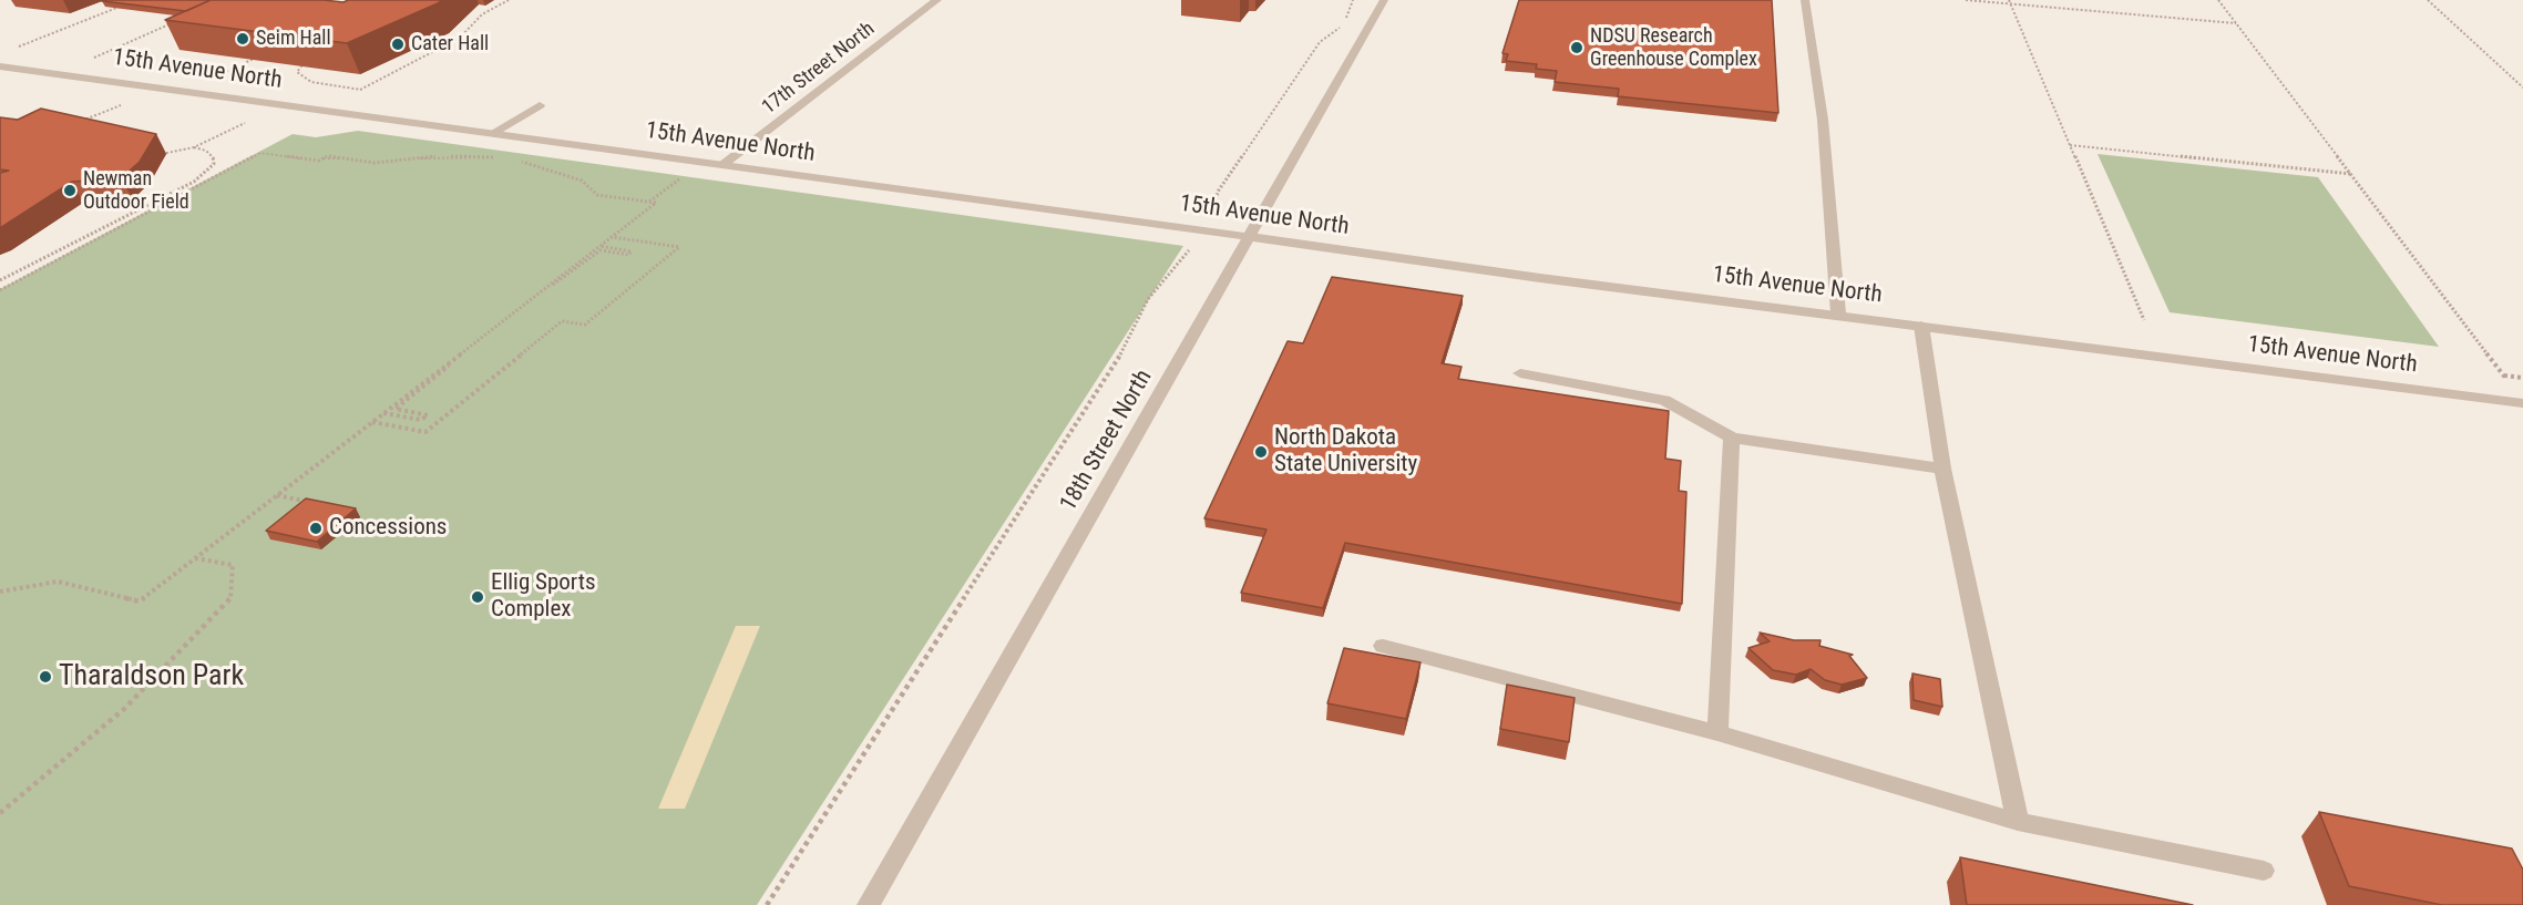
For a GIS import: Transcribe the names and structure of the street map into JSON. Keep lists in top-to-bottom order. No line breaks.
{"streets":{"street":["17th Street North","15th Avenue North","18th Street North"]},"crossings":[["17th Street North","15th Avenue North"],["15th Avenue North","18th Street North"]],"places":["Seim Hall","Cater Hall","NDSU Research Greenhouse Complex","Newman Outdoor Field","North Dakota State University","Concessions","Ellig Sports Complex","Tharaldson Park"]}
